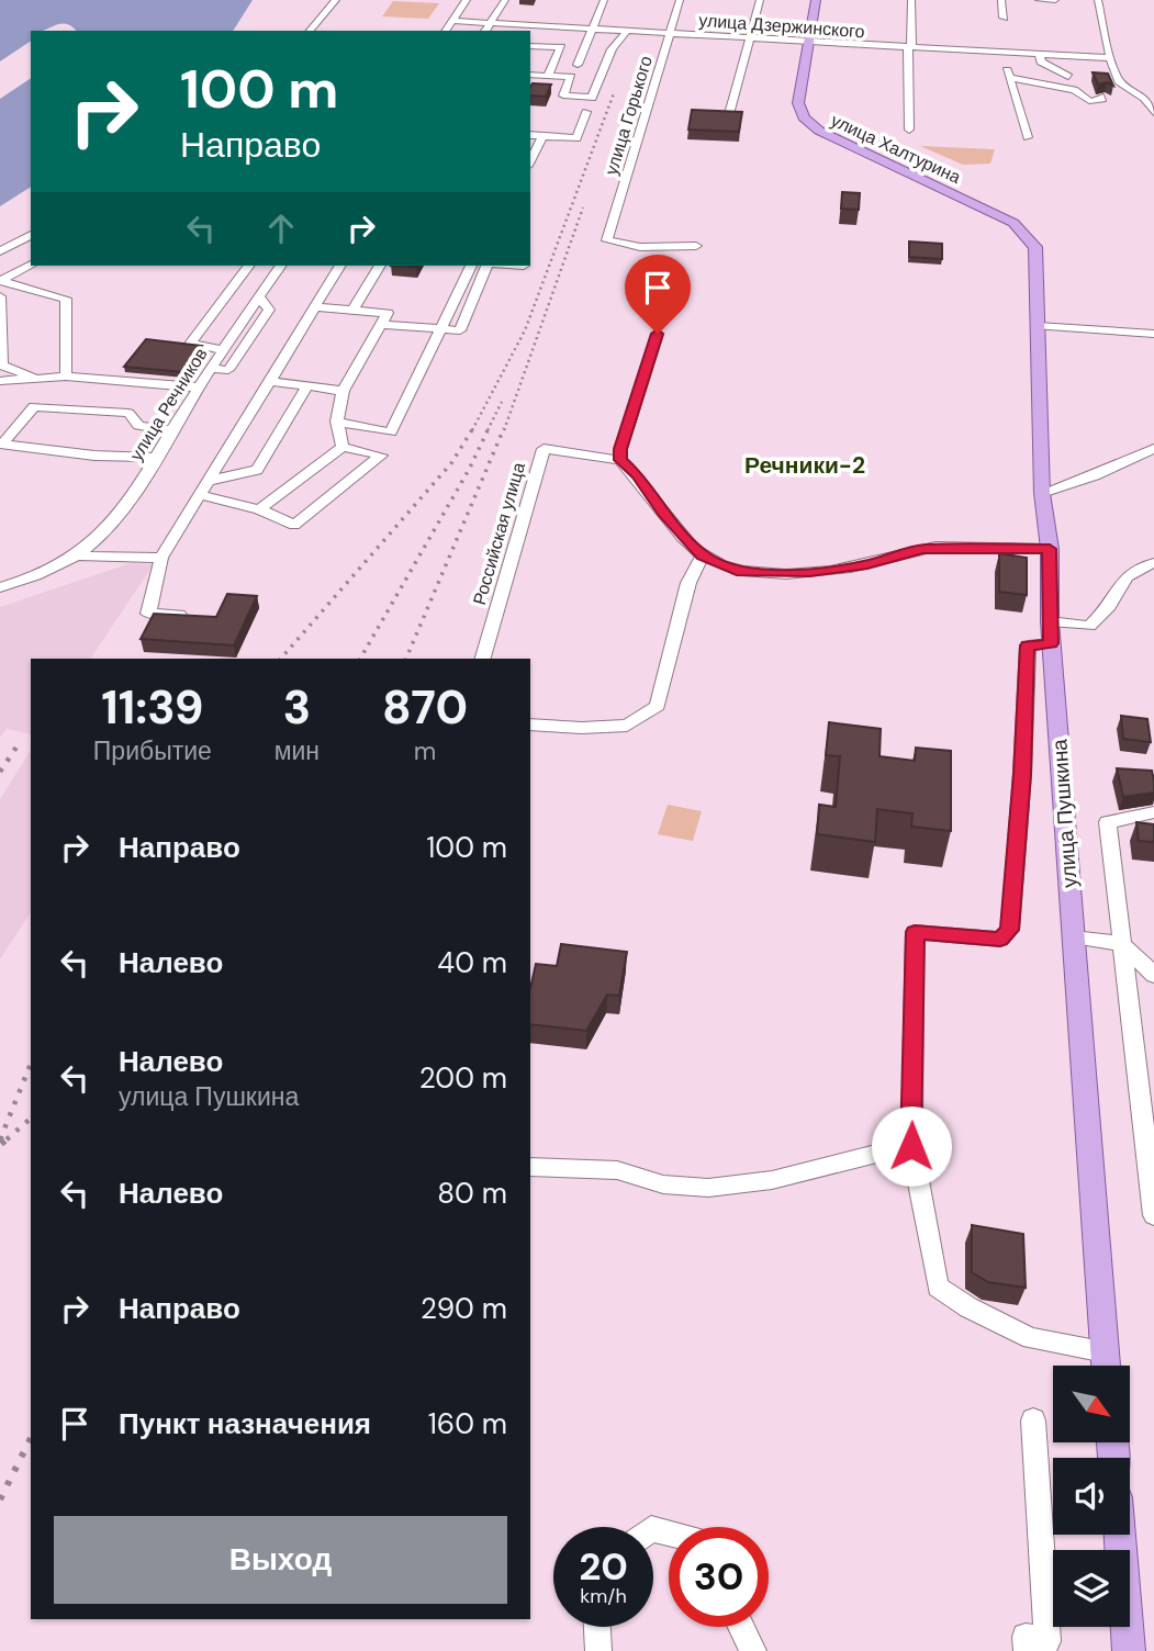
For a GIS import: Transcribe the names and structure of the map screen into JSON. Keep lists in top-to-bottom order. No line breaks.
{"streets":{"main road":["улица Халтурина","улица Пушкина"],"street":["улица Дзержинского","улица Горького","улица Речников","Российская улица"]},"crossings":[["улица Дзержинского","улица Горького"],["улица Дзержинского","улица Халтурина"],["улица Халтурина","улица Пушкина"]],"districts":["Речники-2"],"north":"bottom right","page":{"turn":["100 m","Направо"],"eta":["11:39","Прибытие","3","мин","870","m"],"list":[{"name":"Направо","value":"100 m"},{"name":"Налево","value":"40 m"},{"name":"Налево","note":"улица Пушкина","value":"200 m"},{"name":"Налево","value":"80 m"},{"name":"Направо","value":"290 m"},{"name":"Пункт назначения","value":"160 m"}],"buttons":"Выход","speed":"20 km/h","limit":"30"}}
